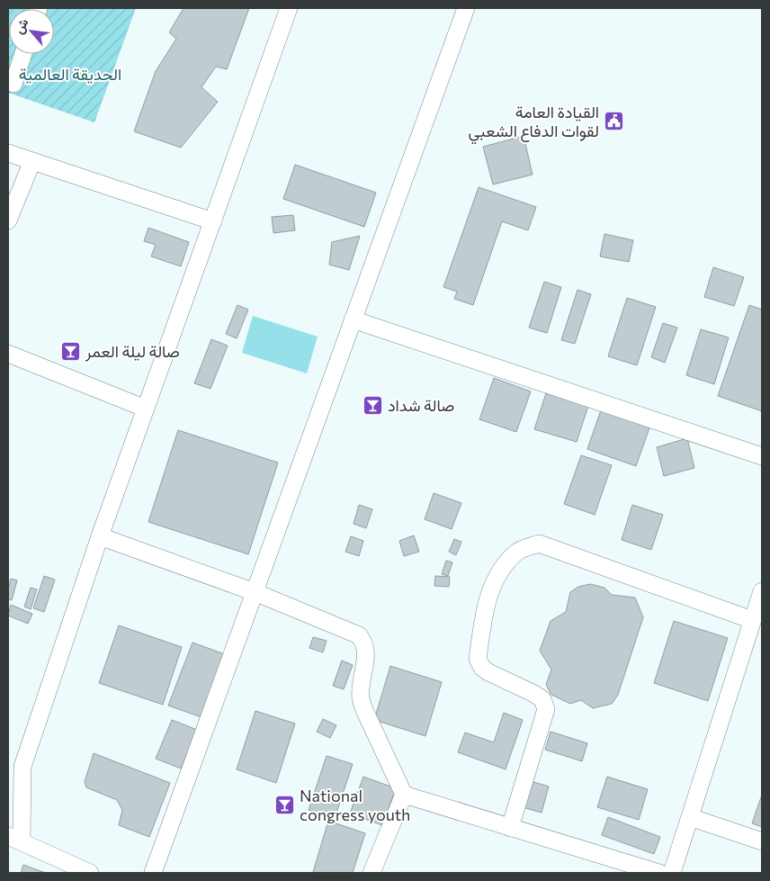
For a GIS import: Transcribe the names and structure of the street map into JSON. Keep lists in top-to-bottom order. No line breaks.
{"parks":["الحديقة العالمية"],"places":{"public building":["القيادة العامة لقوات الدفاع الشعبي"],"bar":["صالة ليلة العمر","صالة شداد","National congress youth"]},"north":"top left"}
